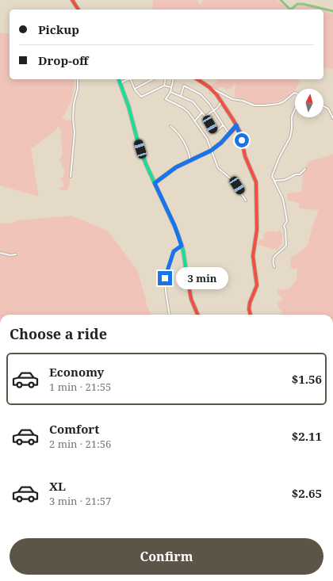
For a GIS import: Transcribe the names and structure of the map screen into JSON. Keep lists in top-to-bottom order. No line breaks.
{"north":"top","page":{"banner":["Pickup","Drop-off"],"bubble":"3 min","heading":"Choose a ride","list":[{"name":"Economy","note":"1 min · 21:55","value":"$1.56"},{"name":"Comfort","note":"2 min · 21:56","value":"$2.11"},{"name":"XL","note":"3 min · 21:57","value":"$2.65"}],"buttons":"Confirm"}}
